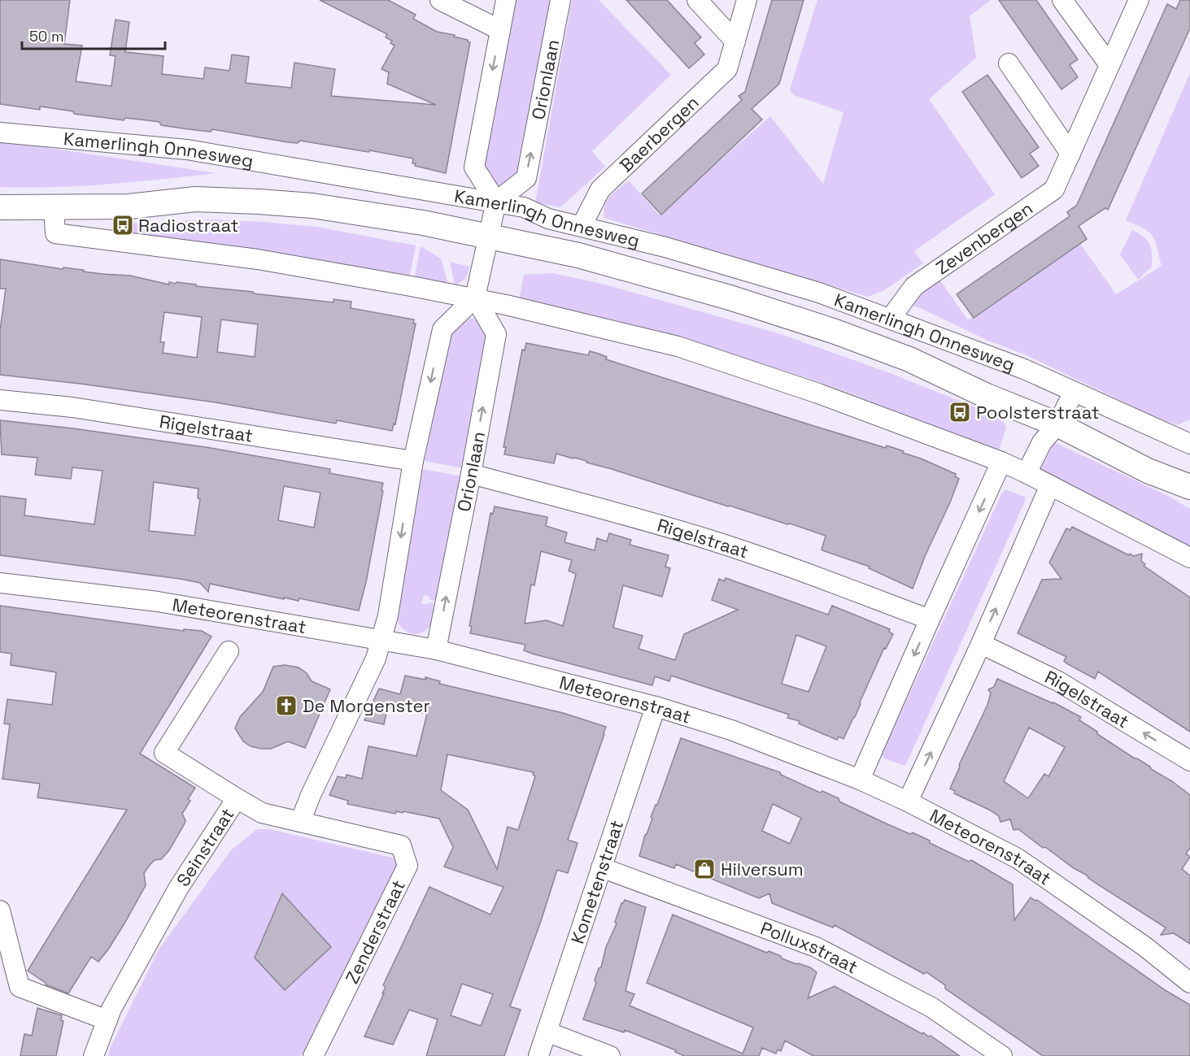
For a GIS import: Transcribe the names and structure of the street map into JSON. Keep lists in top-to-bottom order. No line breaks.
{"streets":{"main road":["Kamerlingh Onnesweg"],"street":["Orionlaan","Baerbergen","Zevenbergen","Rigelstraat","Meteorenstraat","Seinstraat","Kometenstraat","Zenderstraat","Polluxstraat"]},"crossings":[["Orionlaan","Kamerlingh Onnesweg"],["Orionlaan","Rigelstraat"],["Orionlaan","Meteorenstraat"],["Baerbergen","Kamerlingh Onnesweg"],["Kamerlingh Onnesweg","Zevenbergen"],["Meteorenstraat","Kometenstraat"],["Seinstraat","Zenderstraat"],["Kometenstraat","Polluxstraat"]],"places":{"bus stop":["Radiostraat","Poolsterstraat"],"church":["De Morgenster"],"shop":["Hilversum"]},"scale_bar":"50 m"}
